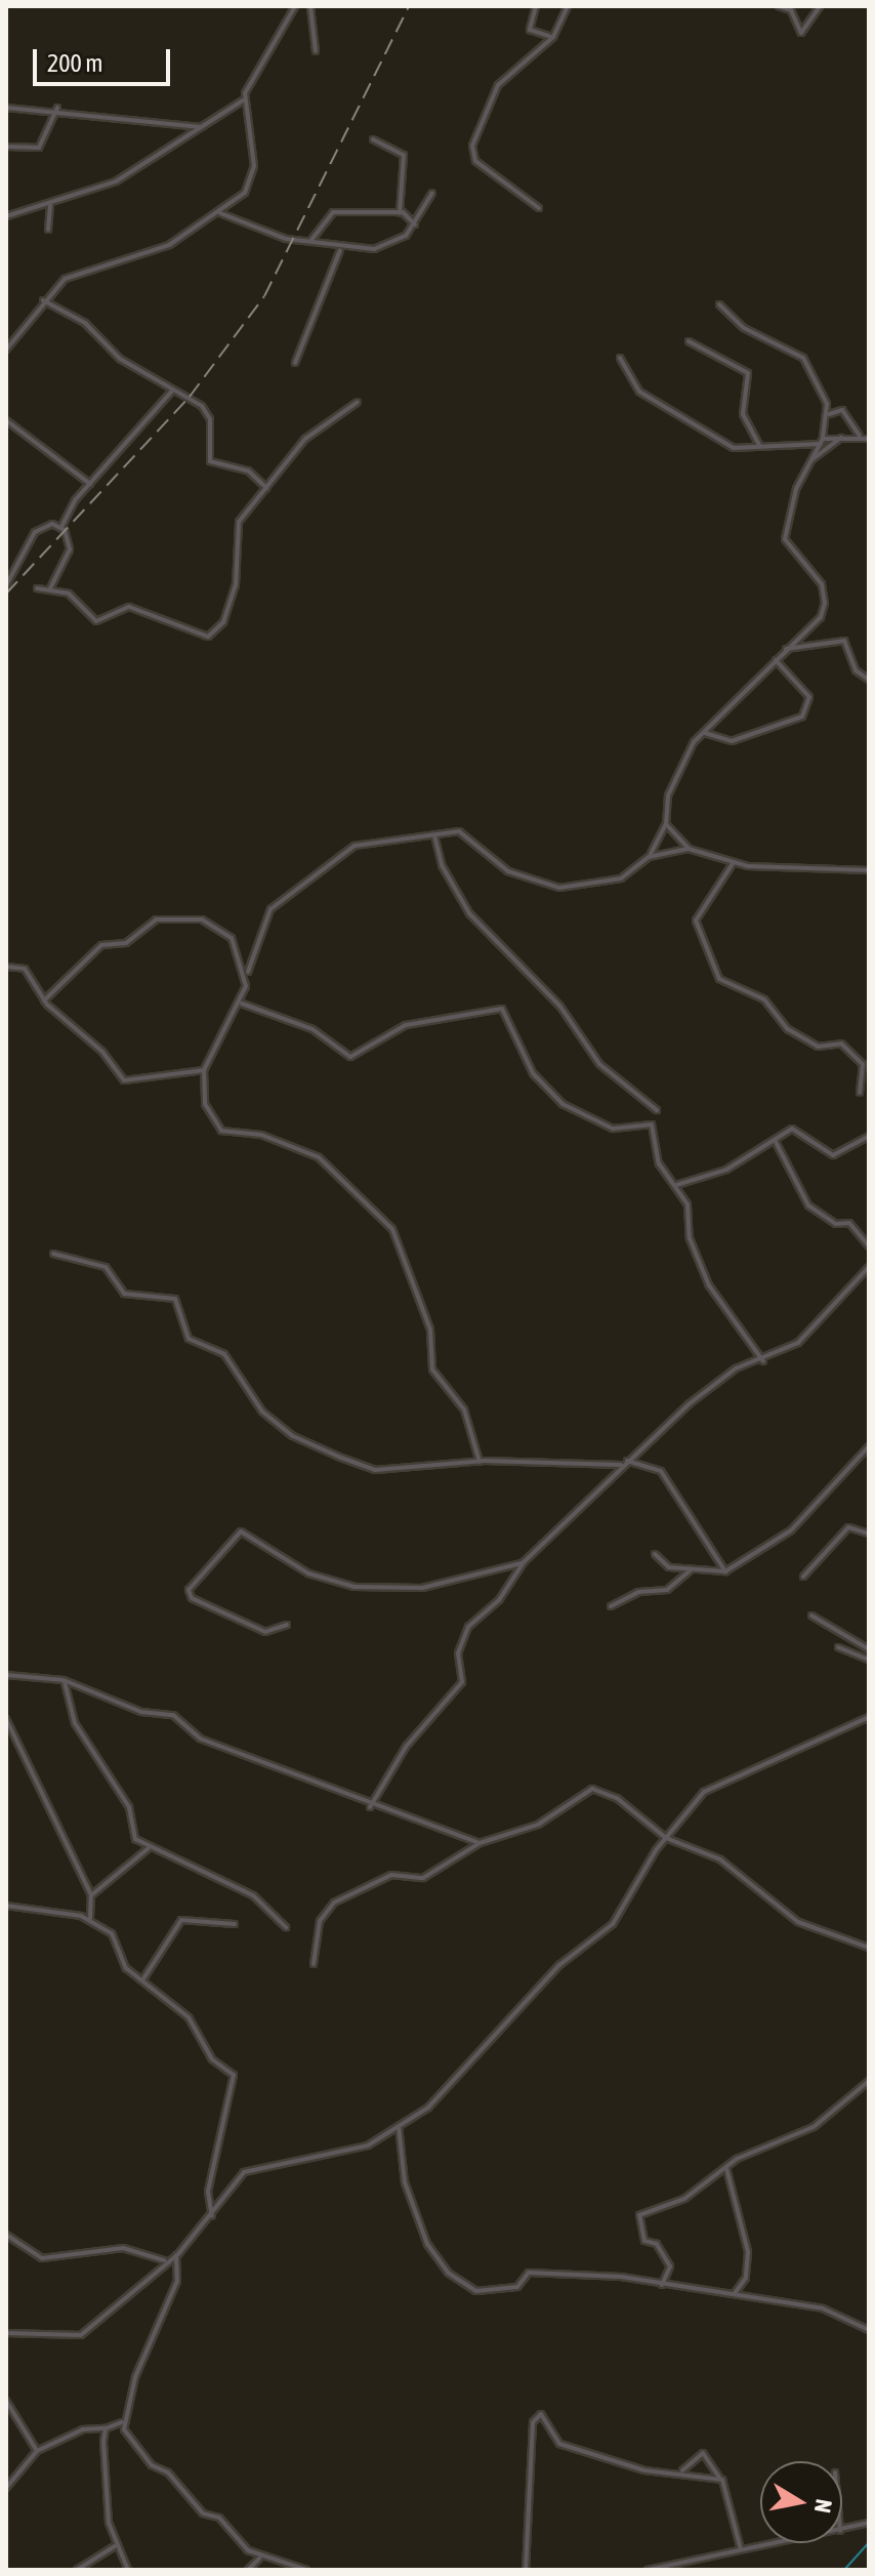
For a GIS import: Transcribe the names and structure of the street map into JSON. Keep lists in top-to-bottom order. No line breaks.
{"scale_bar":"200 m","north":"right"}
